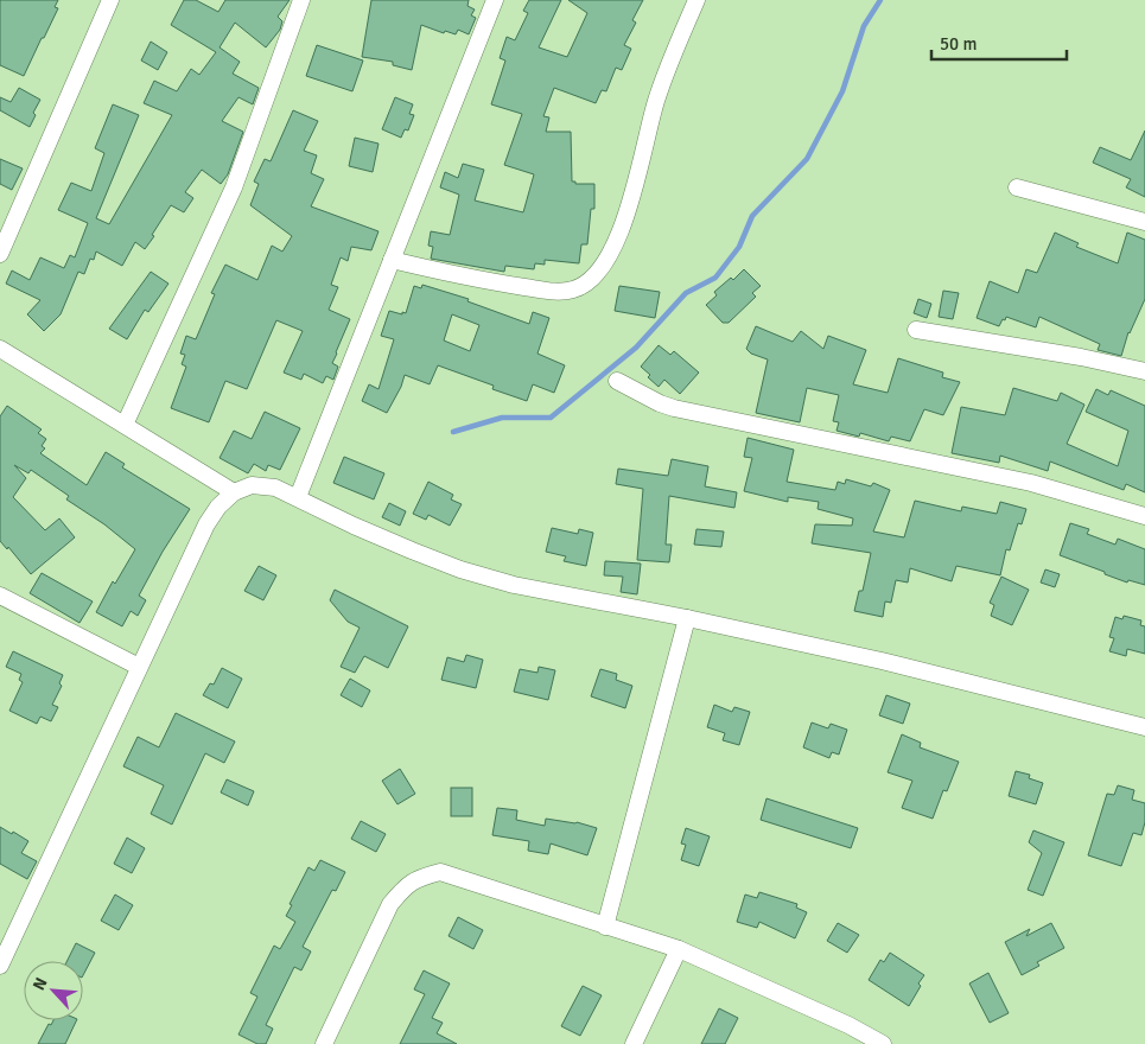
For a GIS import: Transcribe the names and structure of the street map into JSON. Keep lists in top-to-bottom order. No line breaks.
{"scale_bar":"50 m","north":"top left"}
